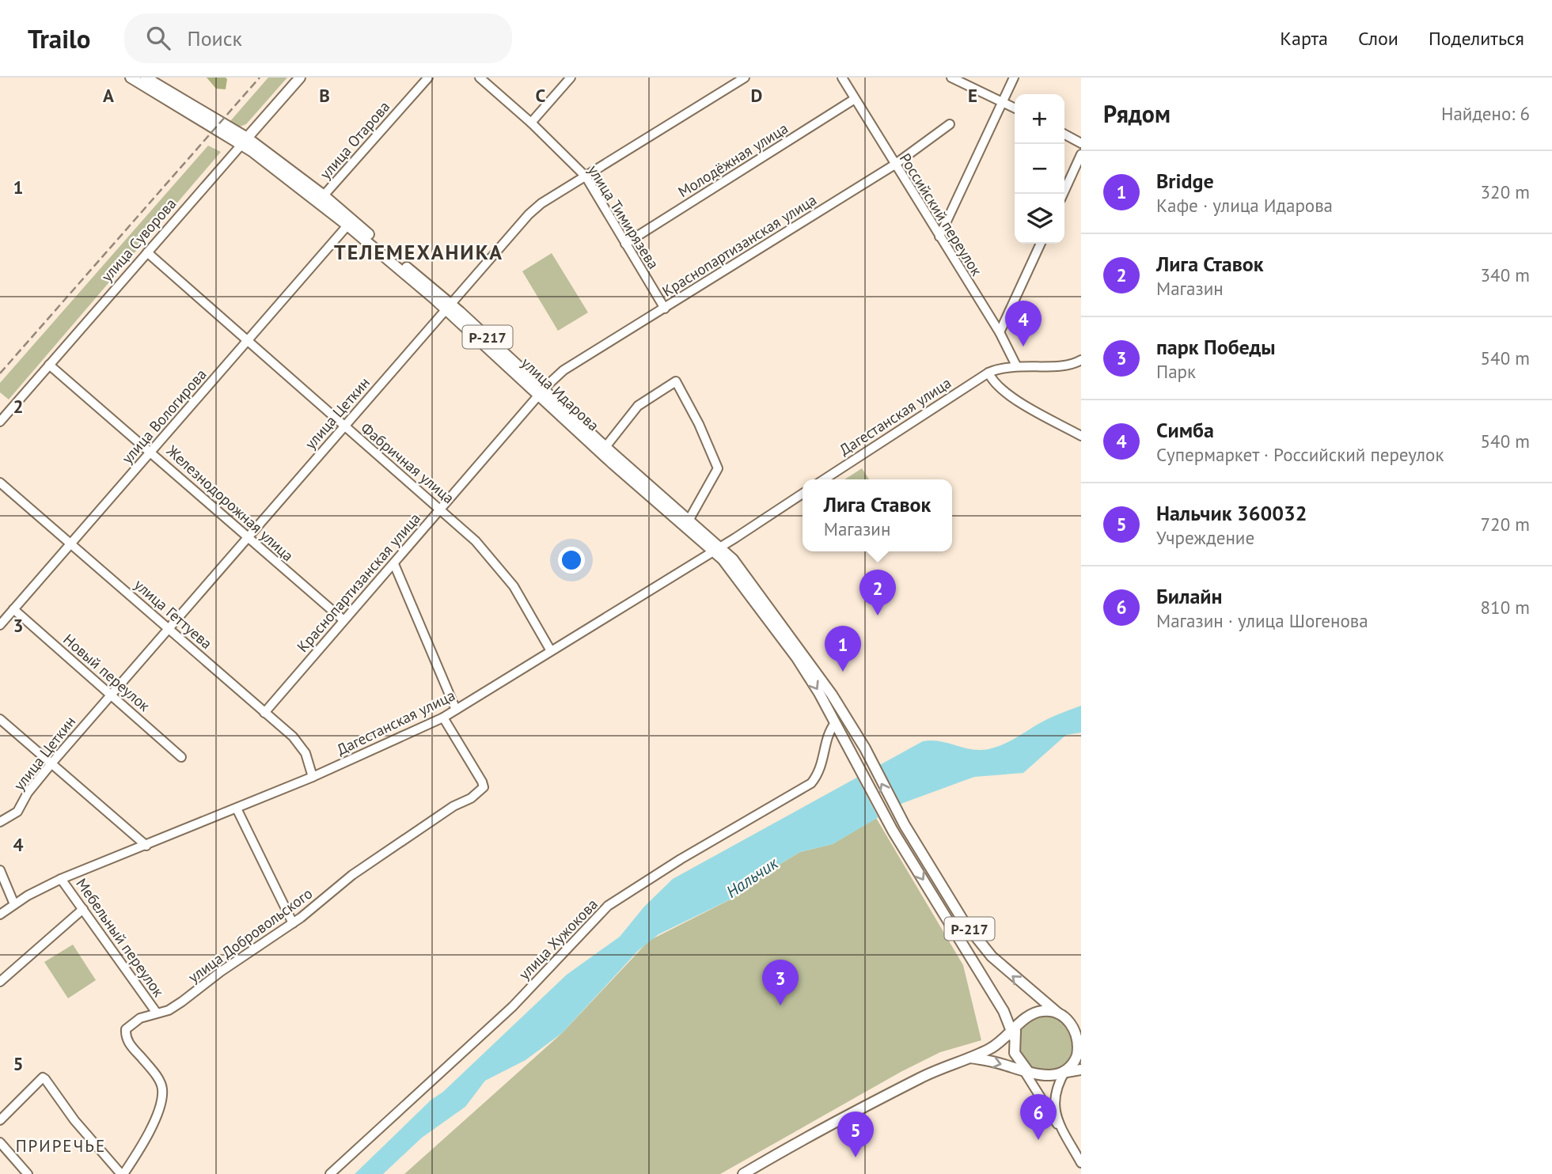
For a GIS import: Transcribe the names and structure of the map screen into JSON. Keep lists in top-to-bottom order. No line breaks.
{"streets":{"main road":["улица Суворова","Р-217","улица Идарова"],"street":["улица Отарова","Молодёжная улица","Российский переулок","улица Тимирязева","Краснопартизанская улица","улица Цеткин","улица Вологирова","Дагестанская улица","Фабричная улица","Железнодорожная улица","улица Геттуева","Новый переулок","улица Добровольского","Мебельный переулок","улица Хужокова"]},"crossings":[["улица Отарова","улица Идарова"],["Молодёжная улица","Российский переулок"],["Молодёжная улица","улица Тимирязева"],["Российский переулок","Краснопартизанская улица"],["Российский переулок","Дагестанская улица"],["улица Тимирязева","Краснопартизанская улица"],["улица Тимирязева","улица Цеткин"],["улица Суворова","улица Идарова"],["улица Суворова","Фабричная улица"],["улица Суворова","Железнодорожная улица"],["Краснопартизанская улица","улица Идарова"],["Краснопартизанская улица","Фабричная улица"],["Краснопартизанская улица","Железнодорожная улица"],["Краснопартизанская улица","улица Геттуева"],["Р-217","улица Идарова"],["улица Идарова","улица Цеткин"],["улица Идарова","улица Вологирова"],["улица Идарова","Дагестанская улица"],["улица Идарова","улица Хужокова"],["улица Цеткин","Фабричная улица"],["улица Цеткин","Железнодорожная улица"],["улица Цеткин","улица Геттуева"],["улица Цеткин","Новый переулок"],["улица Вологирова","Фабричная улица"],["улица Вологирова","Железнодорожная улица"],["улица Вологирова","улица Геттуева"],["улица Вологирова","Новый переулок"],["Дагестанская улица","Фабричная улица"],["Дагестанская улица","улица Геттуева"],["Дагестанская улица","улица Добровольского"],["Дагестанская улица","Мебельный переулок"],["улица Добровольского","Мебельный переулок"]],"districts":["ТЕЛЕМЕХАНИКА","ПРИРЕЧЬЕ"],"water":["Нальчик"],"page":{"header":"Trailo","search":"Поиск","nav":["Карта","Слои","Поделиться"],"heading":["Рядом","Найдено: 6"],"map_buttons":["+","−"],"list":[{"mark":"1","name":"Bridge","note":"Кафе · улица Идарова","value":"320 m"},{"mark":"2","name":"Лига Ставок","note":"Магазин","value":"340 m"},{"mark":"3","name":"парк Победы","note":"Парк","value":"540 m"},{"mark":"4","name":"Симба","note":"Супермаркет · Российский переулок","value":"540 m"},{"mark":"5","name":"Нальчик 360032","note":"Учреждение","value":"720 m"},{"mark":"6","name":"Билайн","note":"Магазин · улица Шогенова","value":"810 m"}],"pins":["4","2","1","3","6","5"],"popup":["Лига Ставок","Магазин"]},"grid":{"columns":["A","B","C","D","E"],"rows":["1","2","3","4","5"]}}
